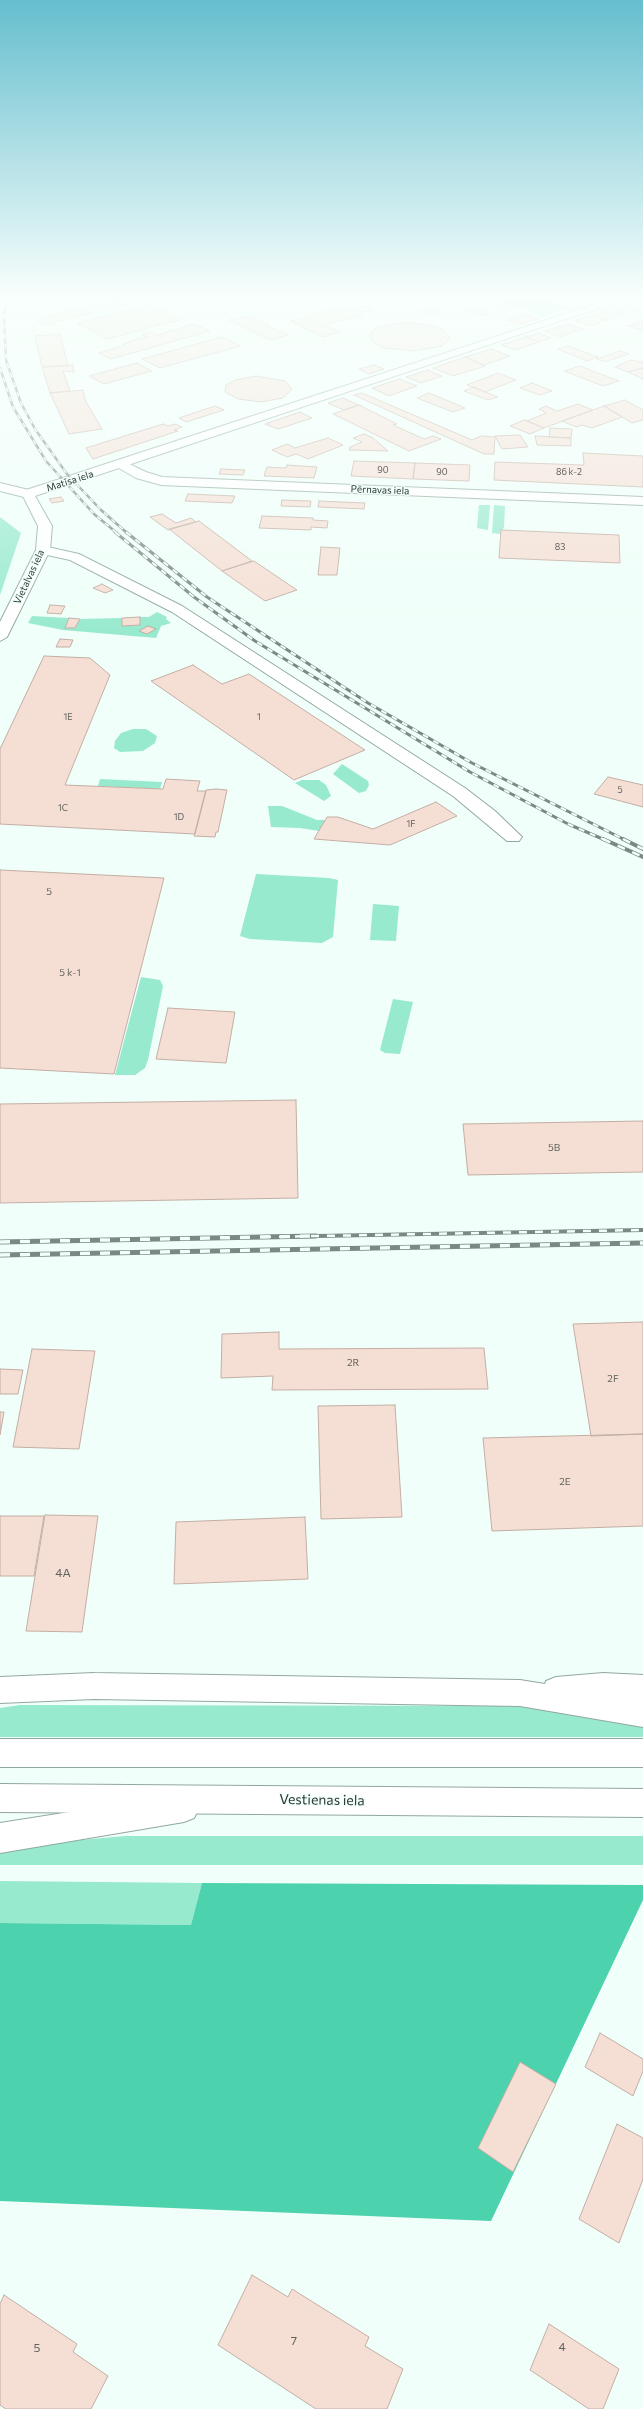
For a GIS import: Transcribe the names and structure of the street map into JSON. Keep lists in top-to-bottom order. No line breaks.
{"streets":{"street":["Matīsa iela","Pērnavas iela","Vietalvas iela","Vestienas iela"]},"crossings":[["Matīsa iela","Pērnavas iela"],["Matīsa iela","Vietalvas iela"]],"house_numbers":["90","90","86 k-2","83","1E","1","5","1C","1D","1F","5","5 k-1","5B","2R","2F","2E","4A","7","4","5"]}
